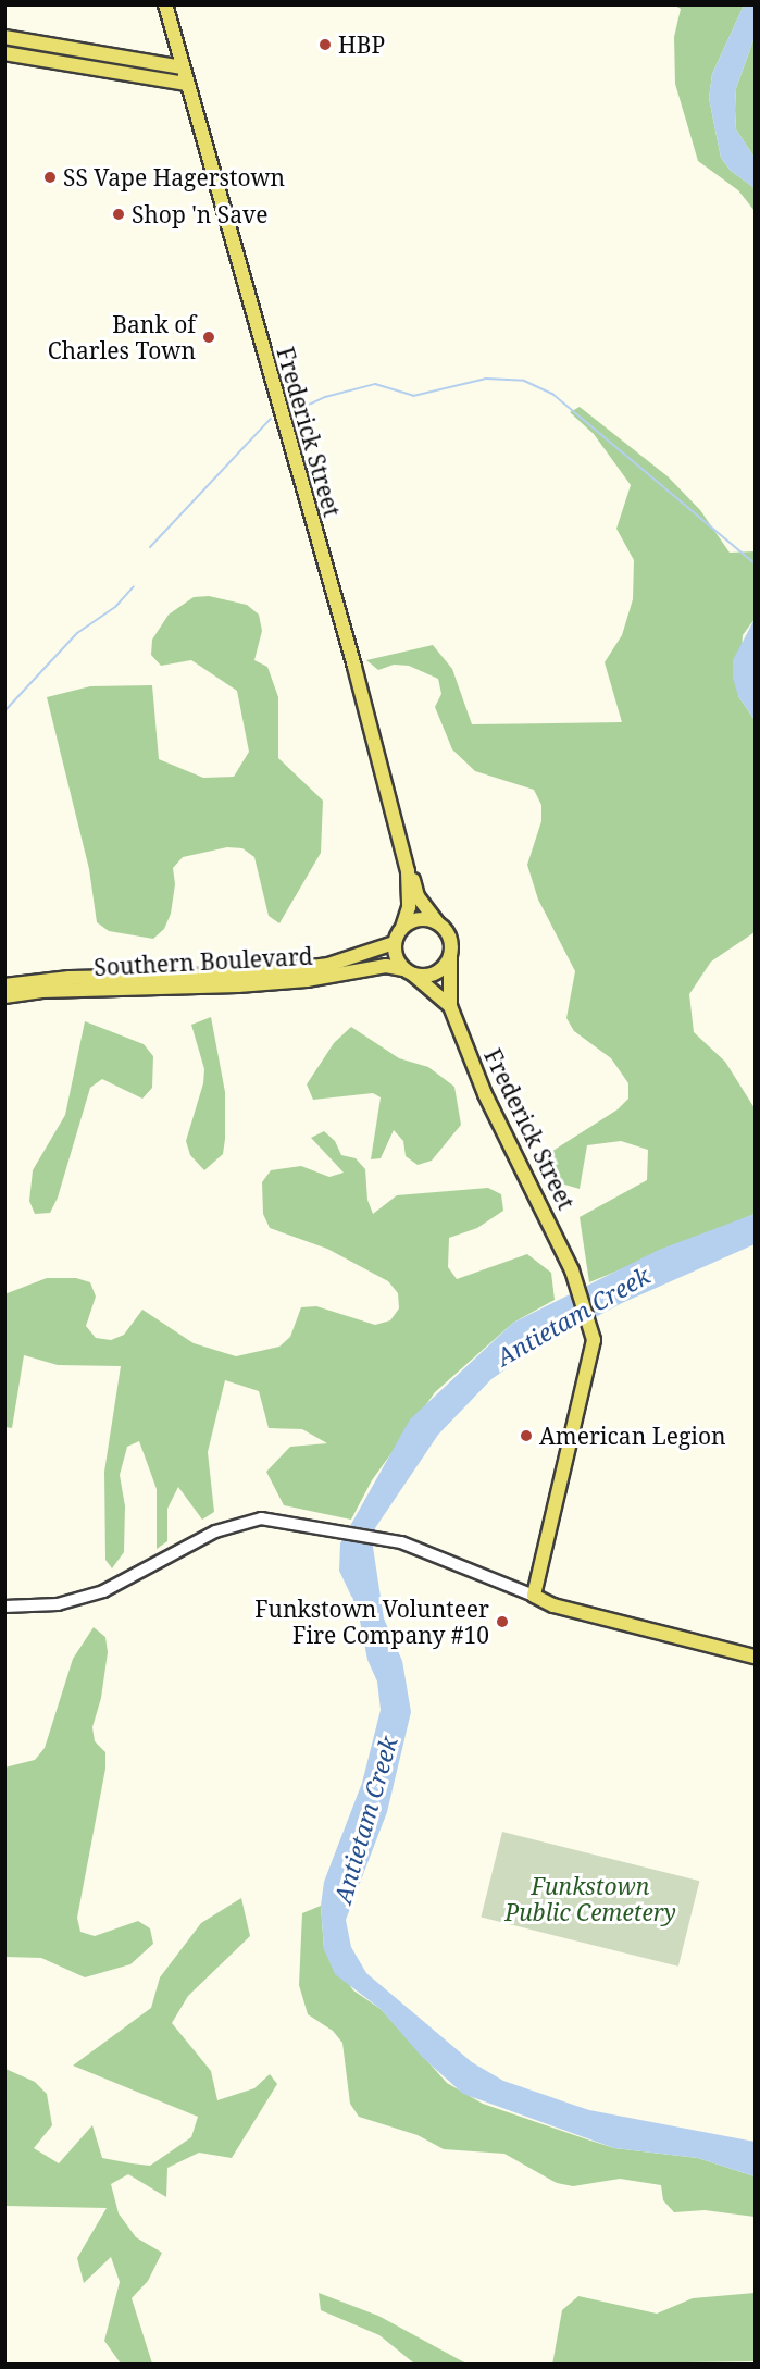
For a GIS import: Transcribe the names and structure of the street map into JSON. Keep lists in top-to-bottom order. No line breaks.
{"streets":{"main road":["Frederick Street","Southern Boulevard"]},"crossings":[["Frederick Street","Southern Boulevard"]],"water":["Antietam Creek"],"parks":["Funkstown Public Cemetery"],"places":["HBP","SS Vape Hagerstown","Shop 'n Save","Bank of Charles Town","American Legion","Funkstown Volunteer Fire Company #10"]}
